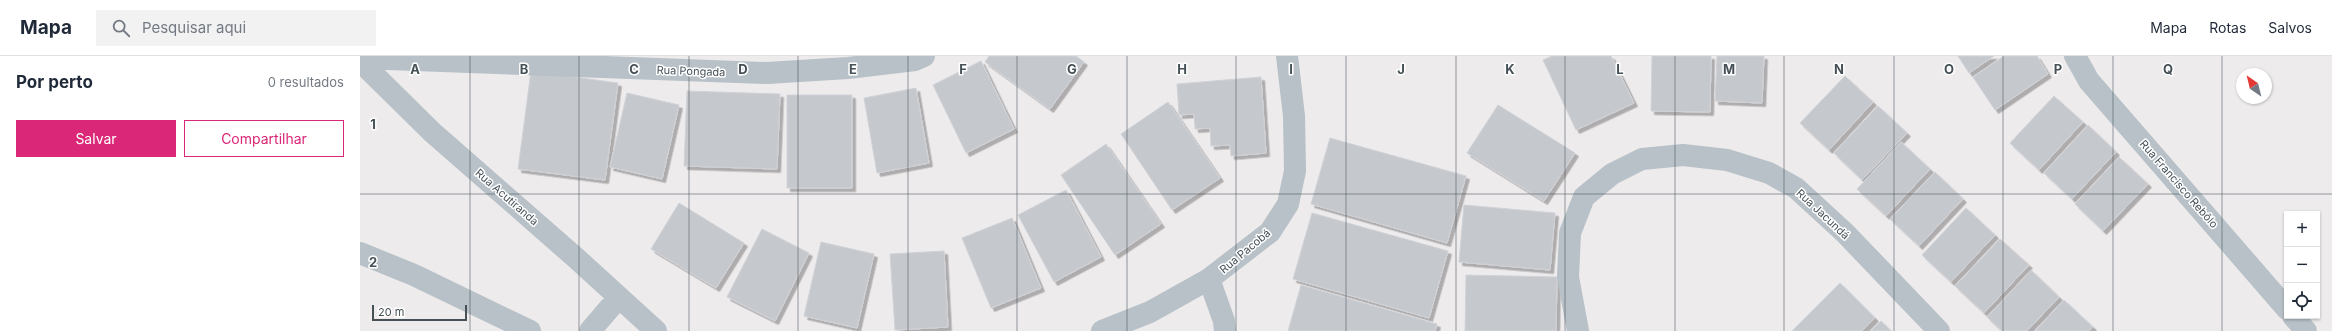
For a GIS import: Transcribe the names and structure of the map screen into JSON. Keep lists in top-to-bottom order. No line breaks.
{"streets":{"street":["Rua Pongada","Rua Francisco Rebôlo","Rua Acutiranda","Rua Jacundá","Rua Pacobá"]},"crossings":[["Rua Pongada","Rua Acutiranda"]],"scale_bar":"20 m","north":"top left","page":{"header":"Mapa","search":"Pesquisar aqui","nav":["Mapa","Rotas","Salvos"],"heading":["Por perto","0 resultados"],"buttons":["Salvar","Compartilhar"],"map_buttons":["+","−"],"scale":"20 m"},"grid":{"columns":["A","B","C","D","E","F","G","H","I","J","K","L","M","N","O","P","Q"],"rows":["1","2"]}}
